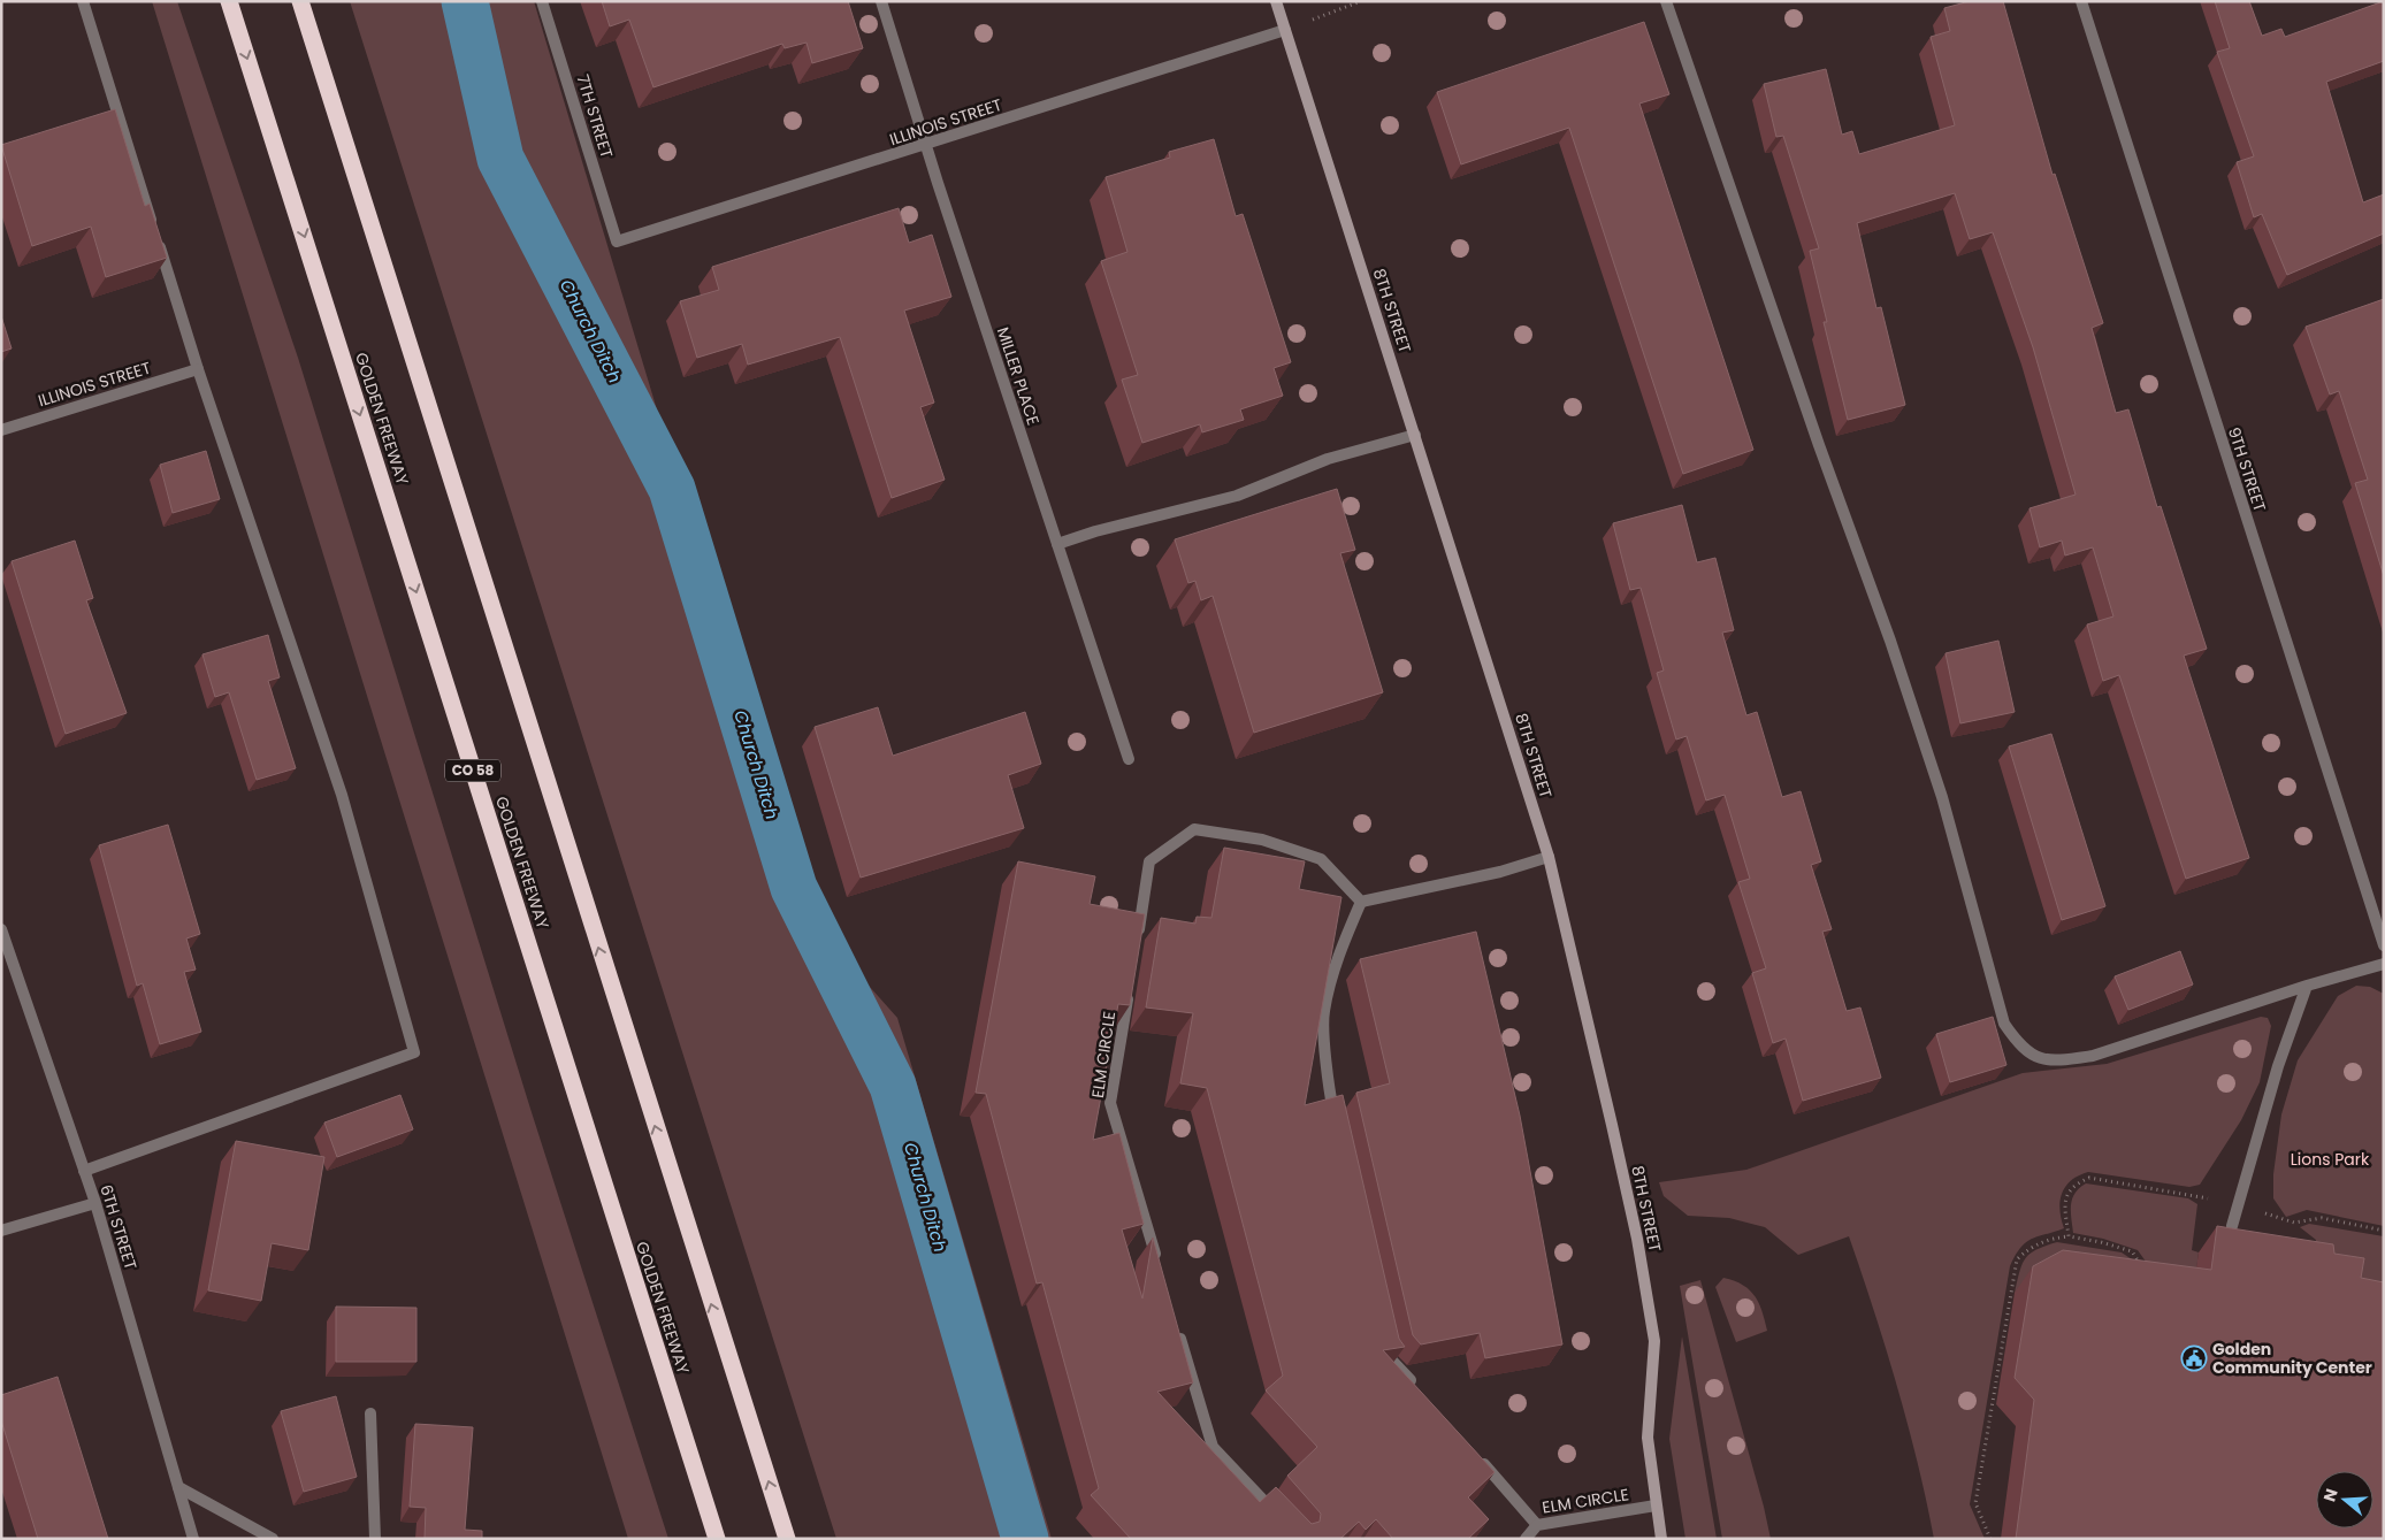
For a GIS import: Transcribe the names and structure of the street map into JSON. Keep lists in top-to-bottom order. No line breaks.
{"streets":{"highway":["GOLDEN FREEWAY","CO 58"],"street":["7TH STREET","ILLINOIS STREET","8TH STREET","MILLER PLACE","9TH STREET","ELM CIRCLE","6TH STREET"]},"crossings":[["7TH STREET","ILLINOIS STREET"],["ILLINOIS STREET","8TH STREET"],["ILLINOIS STREET","MILLER PLACE"],["8TH STREET","ELM CIRCLE"]],"water":["Church Ditch"],"parks":["Lions Park"],"places":{"public building":["Golden Community Center"]},"north":"left"}
